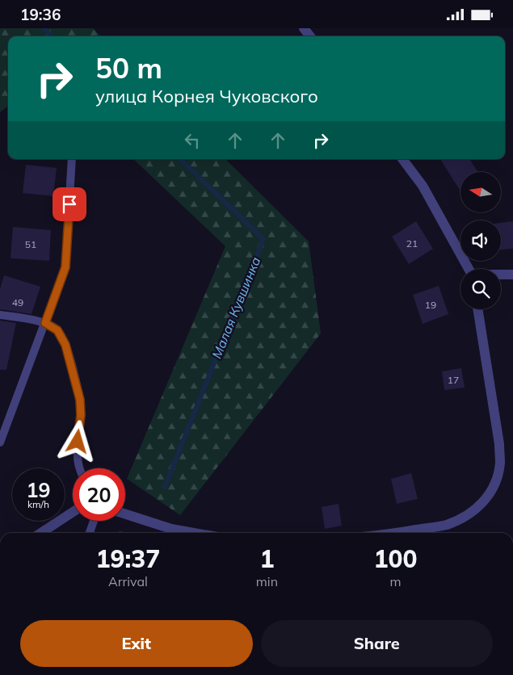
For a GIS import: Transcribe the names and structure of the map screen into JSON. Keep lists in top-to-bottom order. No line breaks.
{"water":["Малая Кувшинка"],"house_numbers":["21","51","49","19","17"],"north":"left","page":{"status":"19:36","turn":["50 m","улица Корнея Чуковского"],"speed":"19 km/h","limit":"20","eta":["19:37","Arrival","1","min","100","m"],"buttons":["Exit","Share"]}}
